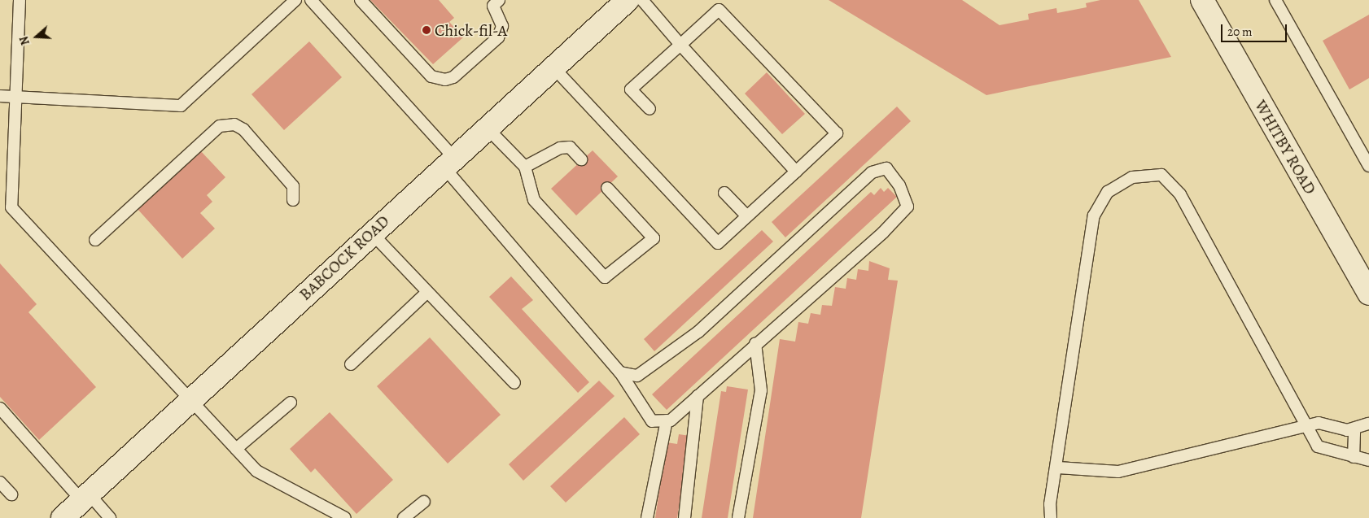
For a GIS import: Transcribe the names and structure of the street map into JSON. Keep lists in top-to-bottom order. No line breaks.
{"streets":{"main road":["WHITBY ROAD","BABCOCK ROAD"]},"places":["Chick-fil-A"],"scale_bar":"20 m","north":"left"}
